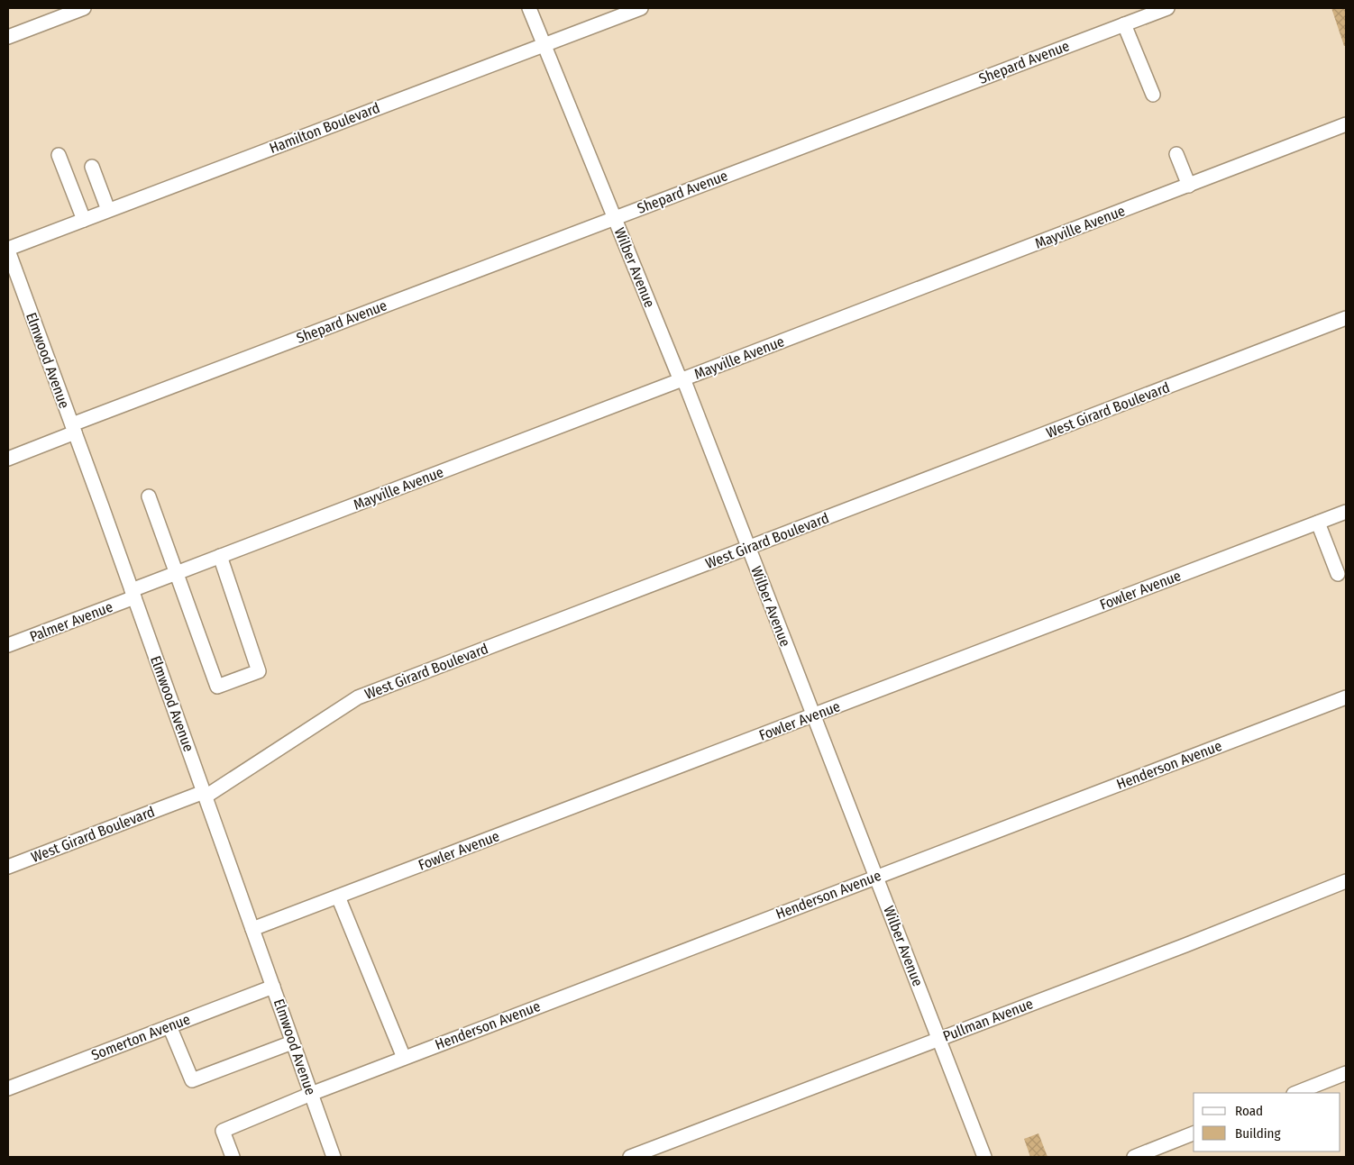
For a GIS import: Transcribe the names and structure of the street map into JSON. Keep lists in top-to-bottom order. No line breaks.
{"streets":{"street":["Shepard Avenue","Hamilton Boulevard","Mayville Avenue","Wilber Avenue","Elmwood Avenue","West Girard Boulevard","Fowler Avenue","Palmer Avenue","Henderson Avenue","Pullman Avenue","Somerton Avenue"]},"crossings":[["Shepard Avenue","Wilber Avenue"],["Shepard Avenue","Elmwood Avenue"],["Hamilton Boulevard","Wilber Avenue"],["Hamilton Boulevard","Elmwood Avenue"],["Mayville Avenue","Wilber Avenue"],["Mayville Avenue","Elmwood Avenue"],["Mayville Avenue","Palmer Avenue"],["Wilber Avenue","West Girard Boulevard"],["Wilber Avenue","Fowler Avenue"],["Wilber Avenue","Henderson Avenue"],["Wilber Avenue","Pullman Avenue"],["Elmwood Avenue","West Girard Boulevard"],["Elmwood Avenue","Fowler Avenue"],["Elmwood Avenue","Palmer Avenue"],["Elmwood Avenue","Henderson Avenue"],["Elmwood Avenue","Somerton Avenue"]],"legend":["Road","Building"]}
